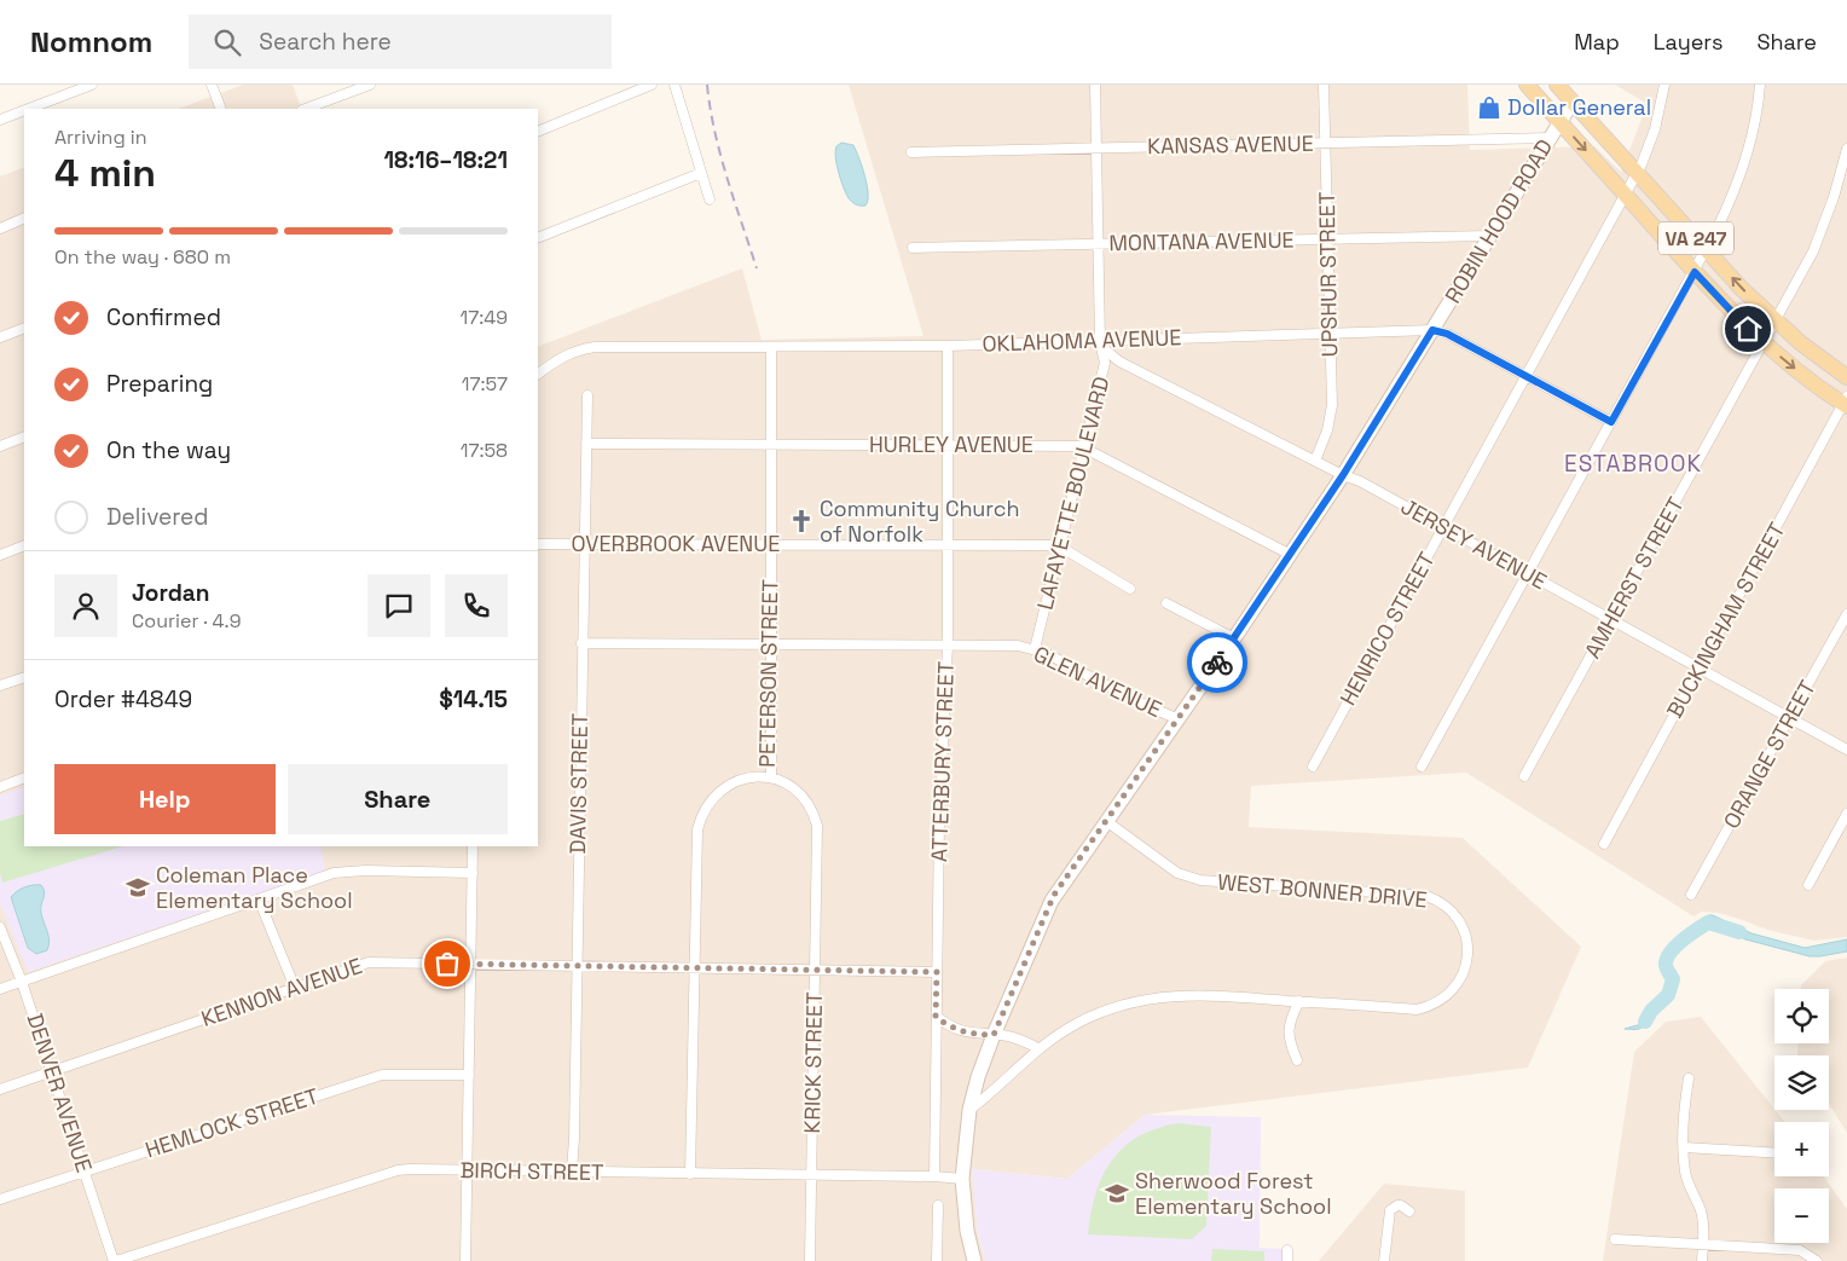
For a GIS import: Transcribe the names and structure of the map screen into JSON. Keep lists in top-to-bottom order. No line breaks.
{"streets":{"main road":["VA 247"],"street":["KANSAS AVENUE","ROBIN HOOD ROAD","MONTANA AVENUE","UPSHUR STREET","OKLAHOMA AVENUE","HURLEY AVENUE","LAFAYETTE BOULEVARD","OVERBROOK AVENUE","JERSEY AVENUE","AMHERST STREET","BUCKINGHAM STREET","HENRICO STREET","PETERSON STREET","GLEN AVENUE","ORANGE STREET","ATTERBURY STREET","DAVIS STREET","WEST BONNER DRIVE","KENNON AVENUE","KRICK STREET","DENVER AVENUE","HEMLOCK STREET","BIRCH STREET"]},"crossings":[["KANSAS AVENUE","ROBIN HOOD ROAD"],["KANSAS AVENUE","UPSHUR STREET"],["KANSAS AVENUE","LAFAYETTE BOULEVARD"],["ROBIN HOOD ROAD","VA 247"],["ROBIN HOOD ROAD","MONTANA AVENUE"],["ROBIN HOOD ROAD","OKLAHOMA AVENUE"],["ROBIN HOOD ROAD","HURLEY AVENUE"],["ROBIN HOOD ROAD","JERSEY AVENUE"],["ROBIN HOOD ROAD","GLEN AVENUE"],["ROBIN HOOD ROAD","WEST BONNER DRIVE"],["ROBIN HOOD ROAD","BIRCH STREET"],["VA 247","AMHERST STREET"],["VA 247","BUCKINGHAM STREET"],["VA 247","HENRICO STREET"],["MONTANA AVENUE","UPSHUR STREET"],["MONTANA AVENUE","LAFAYETTE BOULEVARD"],["UPSHUR STREET","OKLAHOMA AVENUE"],["UPSHUR STREET","JERSEY AVENUE"],["OKLAHOMA AVENUE","LAFAYETTE BOULEVARD"],["OKLAHOMA AVENUE","JERSEY AVENUE"],["OKLAHOMA AVENUE","HENRICO STREET"],["OKLAHOMA AVENUE","PETERSON STREET"],["OKLAHOMA AVENUE","ATTERBURY STREET"],["HURLEY AVENUE","LAFAYETTE BOULEVARD"],["HURLEY AVENUE","PETERSON STREET"],["HURLEY AVENUE","ATTERBURY STREET"],["HURLEY AVENUE","DAVIS STREET"],["LAFAYETTE BOULEVARD","OVERBROOK AVENUE"],["LAFAYETTE BOULEVARD","JERSEY AVENUE"],["LAFAYETTE BOULEVARD","GLEN AVENUE"],["OVERBROOK AVENUE","PETERSON STREET"],["OVERBROOK AVENUE","ATTERBURY STREET"],["OVERBROOK AVENUE","DAVIS STREET"],["JERSEY AVENUE","AMHERST STREET"],["JERSEY AVENUE","BUCKINGHAM STREET"],["JERSEY AVENUE","HENRICO STREET"],["JERSEY AVENUE","ORANGE STREET"],["PETERSON STREET","GLEN AVENUE"],["PETERSON STREET","KENNON AVENUE"],["PETERSON STREET","KRICK STREET"],["PETERSON STREET","BIRCH STREET"],["GLEN AVENUE","ATTERBURY STREET"],["GLEN AVENUE","DAVIS STREET"],["ATTERBURY STREET","KENNON AVENUE"],["ATTERBURY STREET","BIRCH STREET"],["DAVIS STREET","KENNON AVENUE"],["DAVIS STREET","BIRCH STREET"],["KENNON AVENUE","KRICK STREET"],["KENNON AVENUE","DENVER AVENUE"],["KRICK STREET","BIRCH STREET"],["DENVER AVENUE","HEMLOCK STREET"],["DENVER AVENUE","BIRCH STREET"]],"districts":["ESTABROOK"],"places":{"shop":["Dollar General"],"church":["Community Church of Norfolk"],"school or university":["Coleman Place Elementary School","Sherwood Forest Elementary School"]},"page":{"header":"Nomnom","search":"Search here","nav":["Map","Layers","Share"],"heading":["4 min","Arriving in","18:16–18:21"],"panel":["Jordan","Courier · 4.9","Order #4849","$14.15"],"bar":"On the way · 680 m","list":[["Confirmed","17:49"],["Preparing","17:57"],["On the way","17:58"],"Delivered"],"buttons":["Help","Share"],"map_buttons":["+","−"]}}
